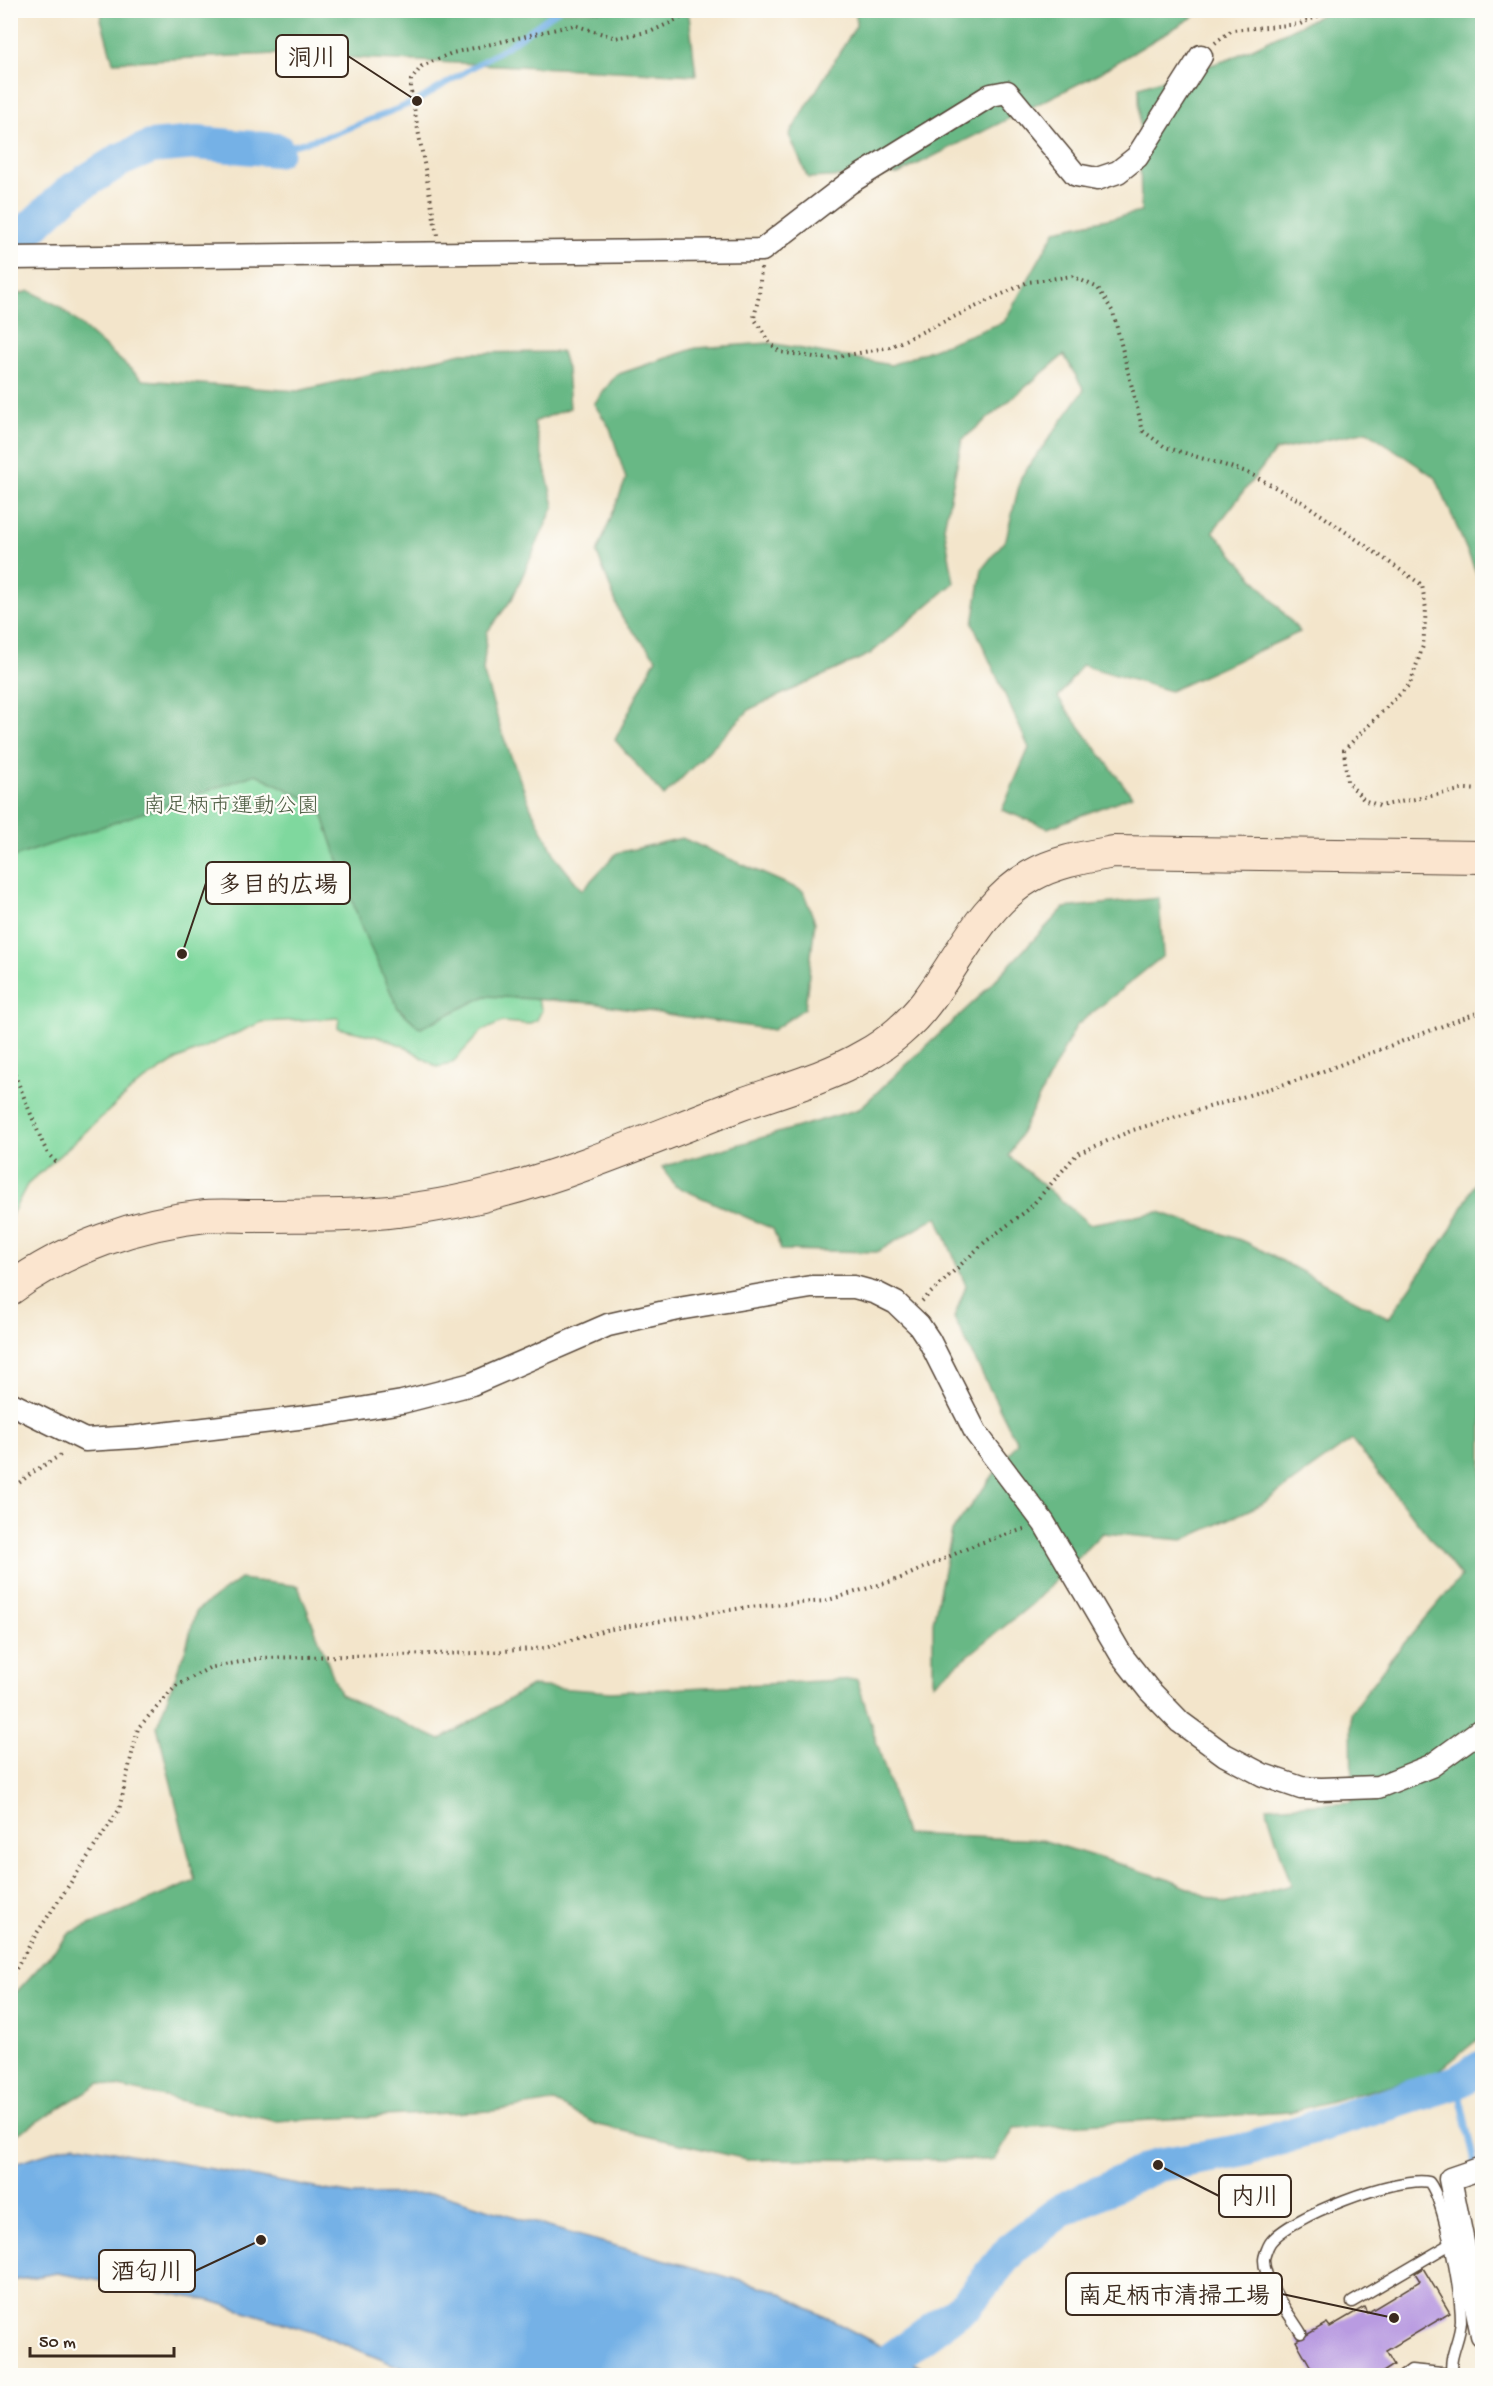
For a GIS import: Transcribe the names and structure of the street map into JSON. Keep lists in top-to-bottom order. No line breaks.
{"parks":["南足柄市運動公園"],"places":["洞川","多目的広場","内川","酒匂川","南足柄市清掃工場"],"scale_bar":"50 m"}
